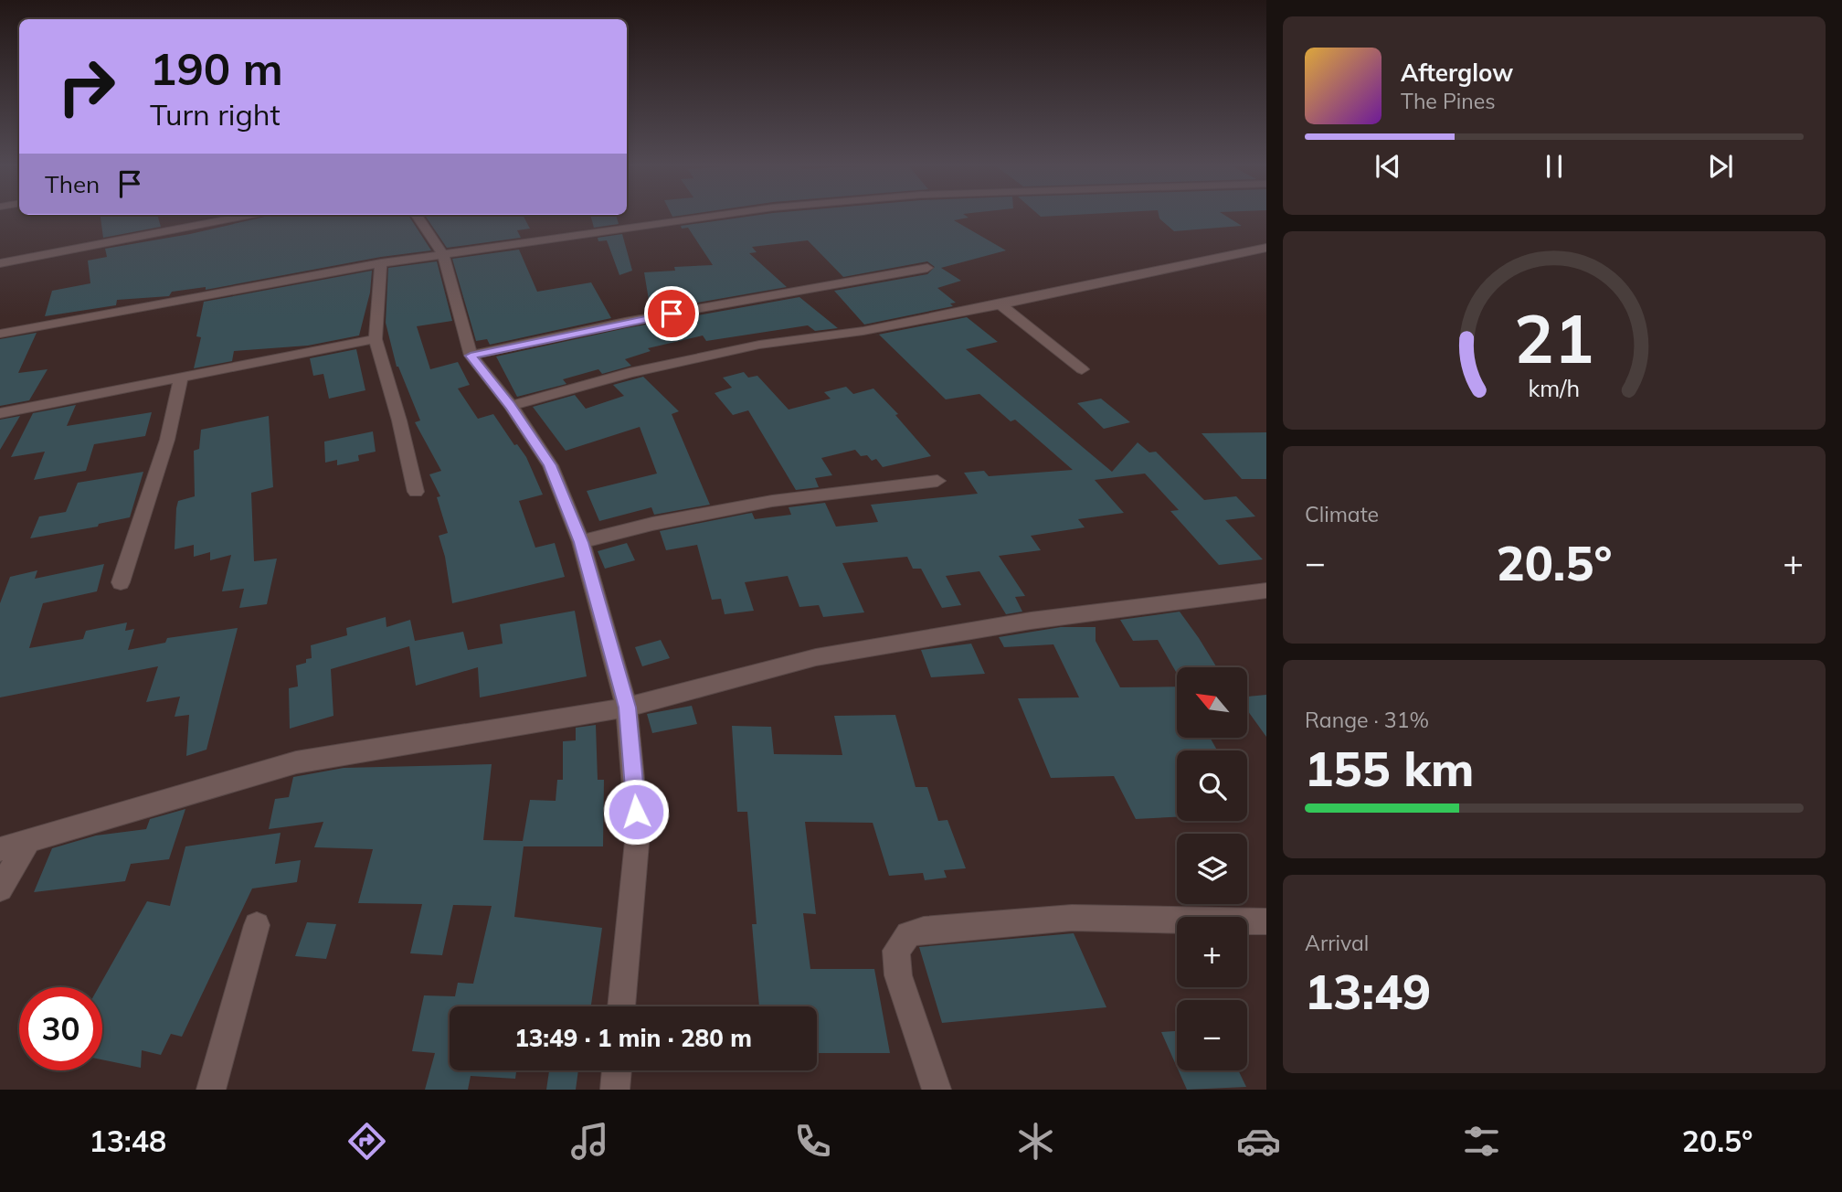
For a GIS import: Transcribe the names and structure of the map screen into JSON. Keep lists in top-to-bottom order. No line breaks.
{"north":"top left","page":{"turn":["190 m","Turn right"],"song":["Afterglow","The Pines"],"then":"Then","tile":["Climate",["Range · 31%","155 km"],["Arrival","13:49"]],"heat":["−","20.5°","+"],"map_buttons":["+","−"],"limit":"30","trip":"13:49 · 1 min · 280 m","tabs":["13:48","20.5°"],"gauge":["21","km/h"]}}
